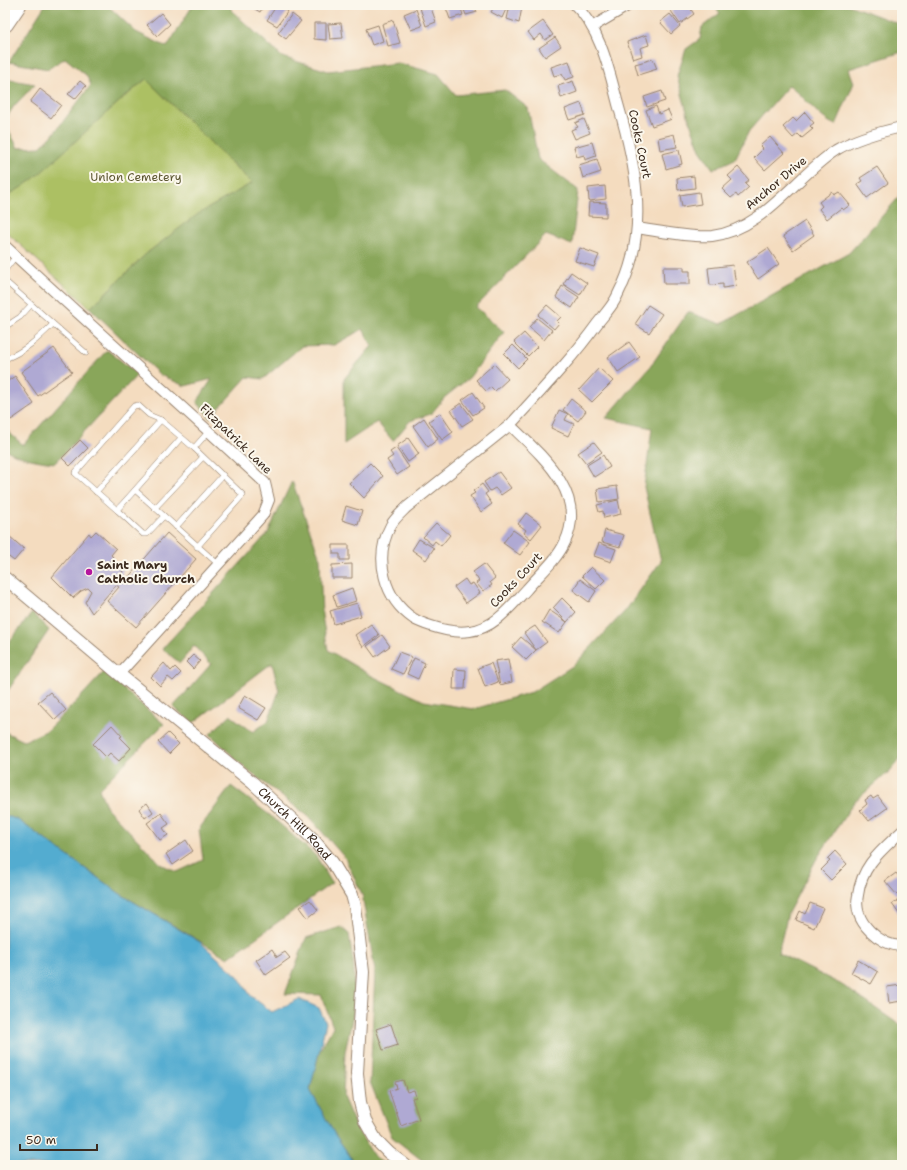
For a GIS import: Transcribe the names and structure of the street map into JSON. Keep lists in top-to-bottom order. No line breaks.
{"streets":{"street":["Cooks Court","Anchor Drive","Fitzpatrick Lane","Church Hill Road"]},"crossings":[["Cooks Court","Anchor Drive"],["Fitzpatrick Lane","Church Hill Road"]],"parks":["Union Cemetery"],"places":["Saint Mary Catholic Church"],"scale_bar":"50 m"}
